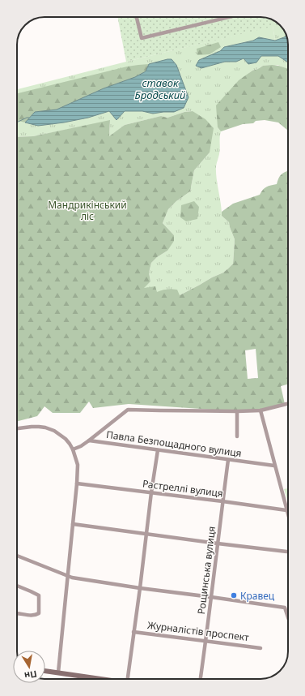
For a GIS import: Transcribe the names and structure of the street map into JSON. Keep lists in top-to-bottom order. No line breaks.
{"streets":{"street":["Павла Безпощадного вулиця","Растреллі вулиця","Рощинська вулиця","Журналістів проспект"]},"crossings":[["Павла Безпощадного вулиця","Рощинська вулиця"],["Растреллі вулиця","Рощинська вулиця"],["Рощинська вулиця","Журналістів проспект"]],"water":["ставок Бродський"],"parks":["Мандрикінський ліс"],"places":["Кравец"],"north":"bottom"}
